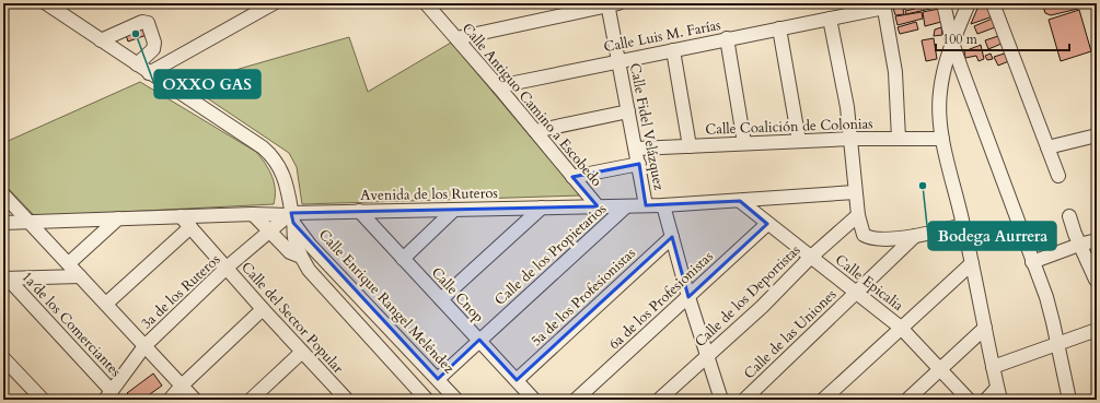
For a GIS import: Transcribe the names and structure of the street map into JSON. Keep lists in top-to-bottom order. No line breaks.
{"streets":{"street":["Calle Luis M. Farías","Calle Antiguo Camino a Escobedo","Calle Fidel Velázquez","Calle Coalición de Colonias","Avenida de los Ruteros","Calle de los Propietarios","Calle Epicalia","3a de los Ruteros","Calle Cnop","Calle de los Deportistas","5a de los Profesionistas","6a de los Profesionistas","Calle Enrique Rangel Meléndez","Calle del Sector Popular","1a de los Comerciantes","Calle de las Uniones"]},"crossings":[["Calle Luis M. Farías","Calle Antiguo Camino a Escobedo"],["Calle Luis M. Farías","Calle Fidel Velázquez"],["Calle Antiguo Camino a Escobedo","Avenida de los Ruteros"],["Calle Fidel Velázquez","Calle Coalición de Colonias"],["Calle Fidel Velázquez","Avenida de los Ruteros"],["Avenida de los Ruteros","Calle de los Propietarios"],["Avenida de los Ruteros","Calle Epicalia"],["Avenida de los Ruteros","3a de los Ruteros"],["Avenida de los Ruteros","Calle Cnop"],["Avenida de los Ruteros","Calle Enrique Rangel Meléndez"],["Avenida de los Ruteros","Calle del Sector Popular"],["Calle de los Propietarios","Calle Cnop"],["Calle de los Propietarios","Calle Enrique Rangel Meléndez"],["Calle Epicalia","Calle de los Deportistas"],["Calle Epicalia","6a de los Profesionistas"],["Calle Epicalia","Calle de las Uniones"],["3a de los Ruteros","Calle Enrique Rangel Meléndez"],["3a de los Ruteros","Calle del Sector Popular"],["3a de los Ruteros","1a de los Comerciantes"],["Calle Cnop","5a de los Profesionistas"]],"places":["OXXO GAS","Bodega Aurrera"],"scale_bar":"100 m"}
